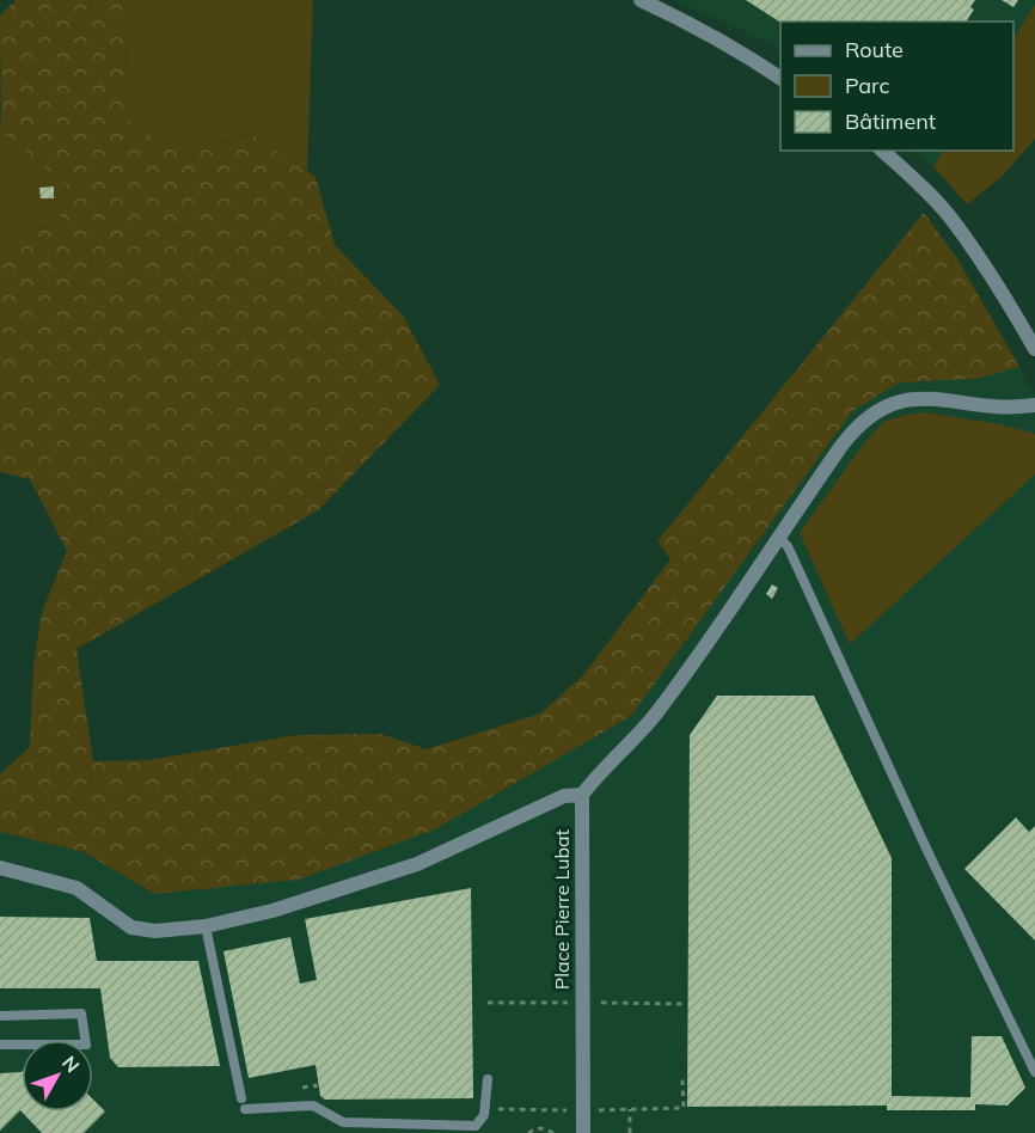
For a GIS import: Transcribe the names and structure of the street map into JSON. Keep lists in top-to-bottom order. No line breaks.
{"streets":{"street":["Place Pierre Lubat"]},"legend":["Route","Parc","Bâtiment"],"north":"top right"}
